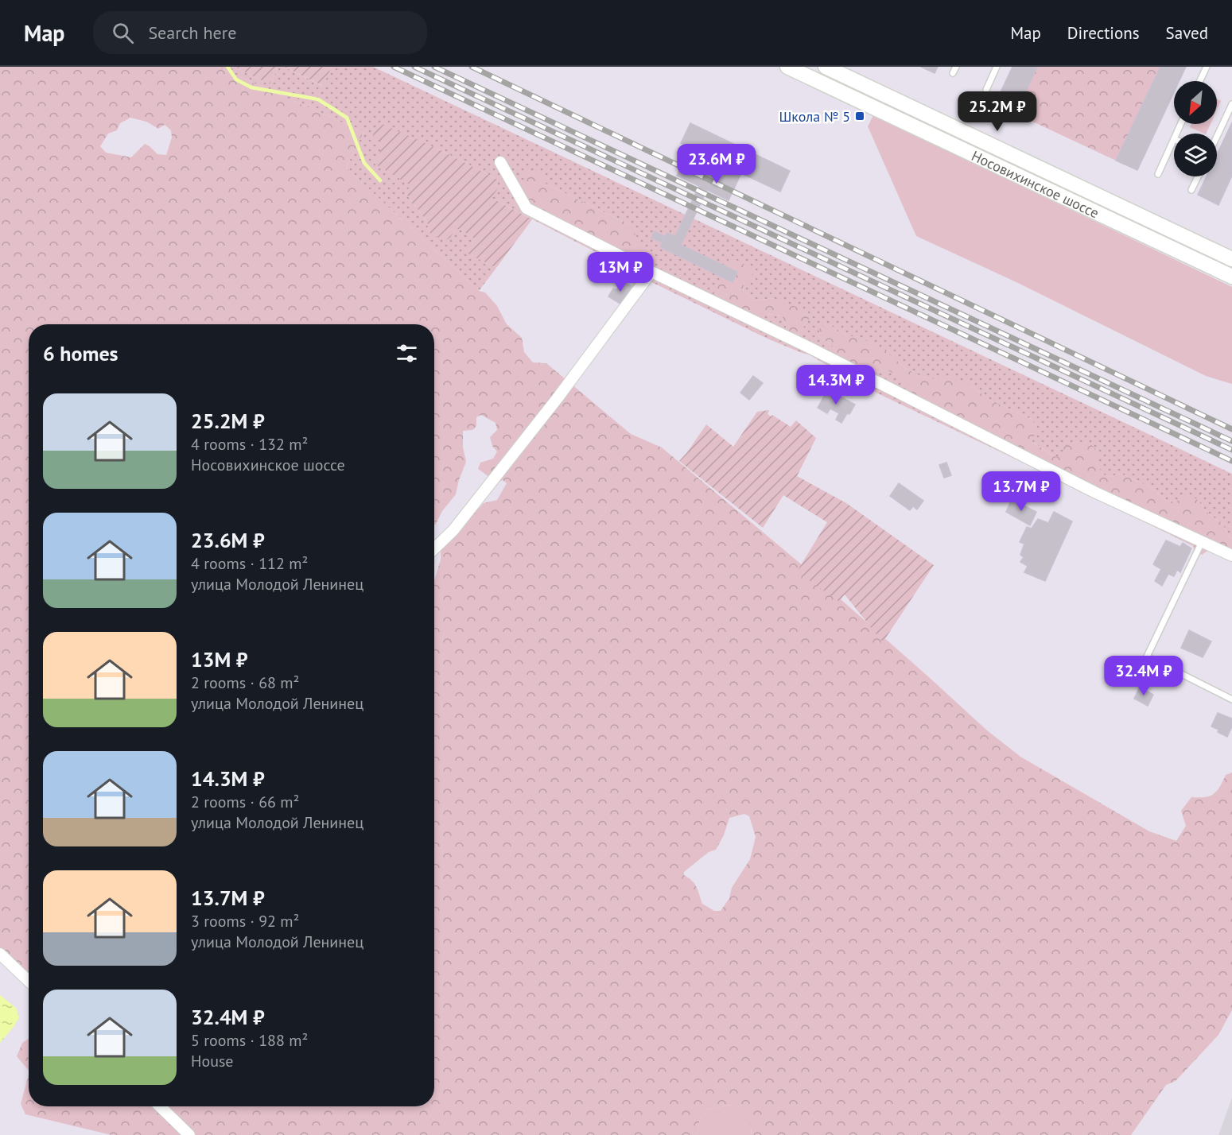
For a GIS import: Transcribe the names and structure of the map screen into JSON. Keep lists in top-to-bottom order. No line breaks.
{"streets":{"main road":["Носовихинское шоссе"]},"places":{"transit":["Школа № 5"]},"north":"bottom left","page":{"header":"Map","search":"Search here","nav":["Map","Directions","Saved"],"price":["25.2M ₽","23.6M ₽","13M ₽","14.3M ₽","13.7M ₽","32.4M ₽"],"heading":"6 homes","list":[{"name":"25.2M ₽","note":"4 rooms · 132 m² · Носовихинское шоссе"},{"name":"23.6M ₽","note":"4 rooms · 112 m² · улица Молодой Ленинец"},{"name":"13M ₽","note":"2 rooms · 68 m² · улица Молодой Ленинец"},{"name":"14.3M ₽","note":"2 rooms · 66 m² · улица Молодой Ленинец"},{"name":"13.7M ₽","note":"3 rooms · 92 m² · улица Молодой Ленинец"},{"name":"32.4M ₽","note":"5 rooms · 188 m² · House"}]}}
